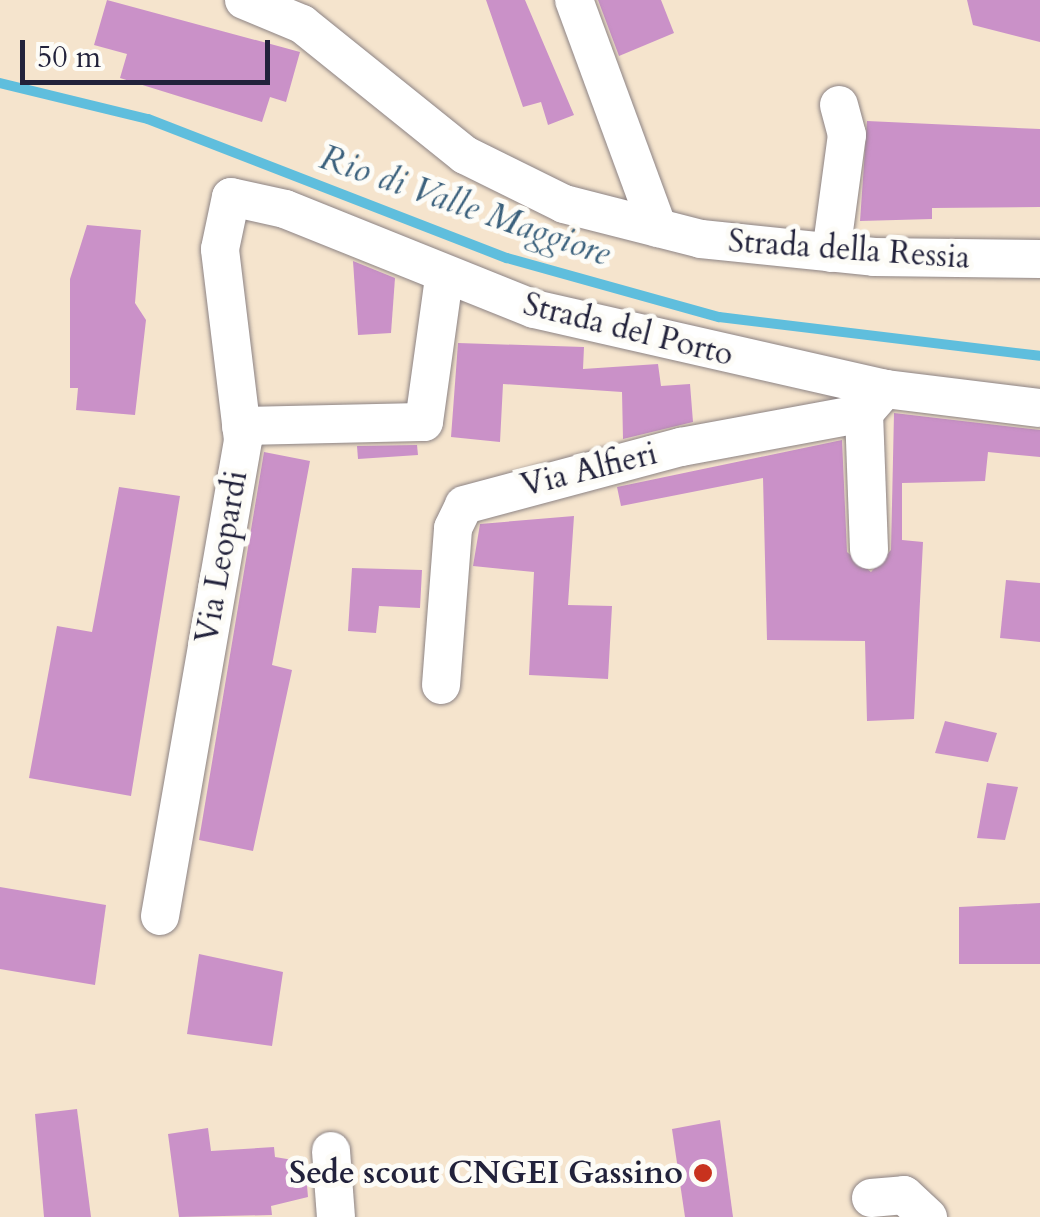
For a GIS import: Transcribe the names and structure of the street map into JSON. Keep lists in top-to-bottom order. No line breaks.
{"streets":{"street":["Strada della Ressia","Strada del Porto","Via Alfieri","Via Leopardi"]},"crossings":[["Strada del Porto","Via Alfieri"],["Strada del Porto","Via Leopardi"]],"water":["Rio di Valle Maggiore"],"places":["Sede scout CNGEI Gassino"],"scale_bar":"50 m"}
